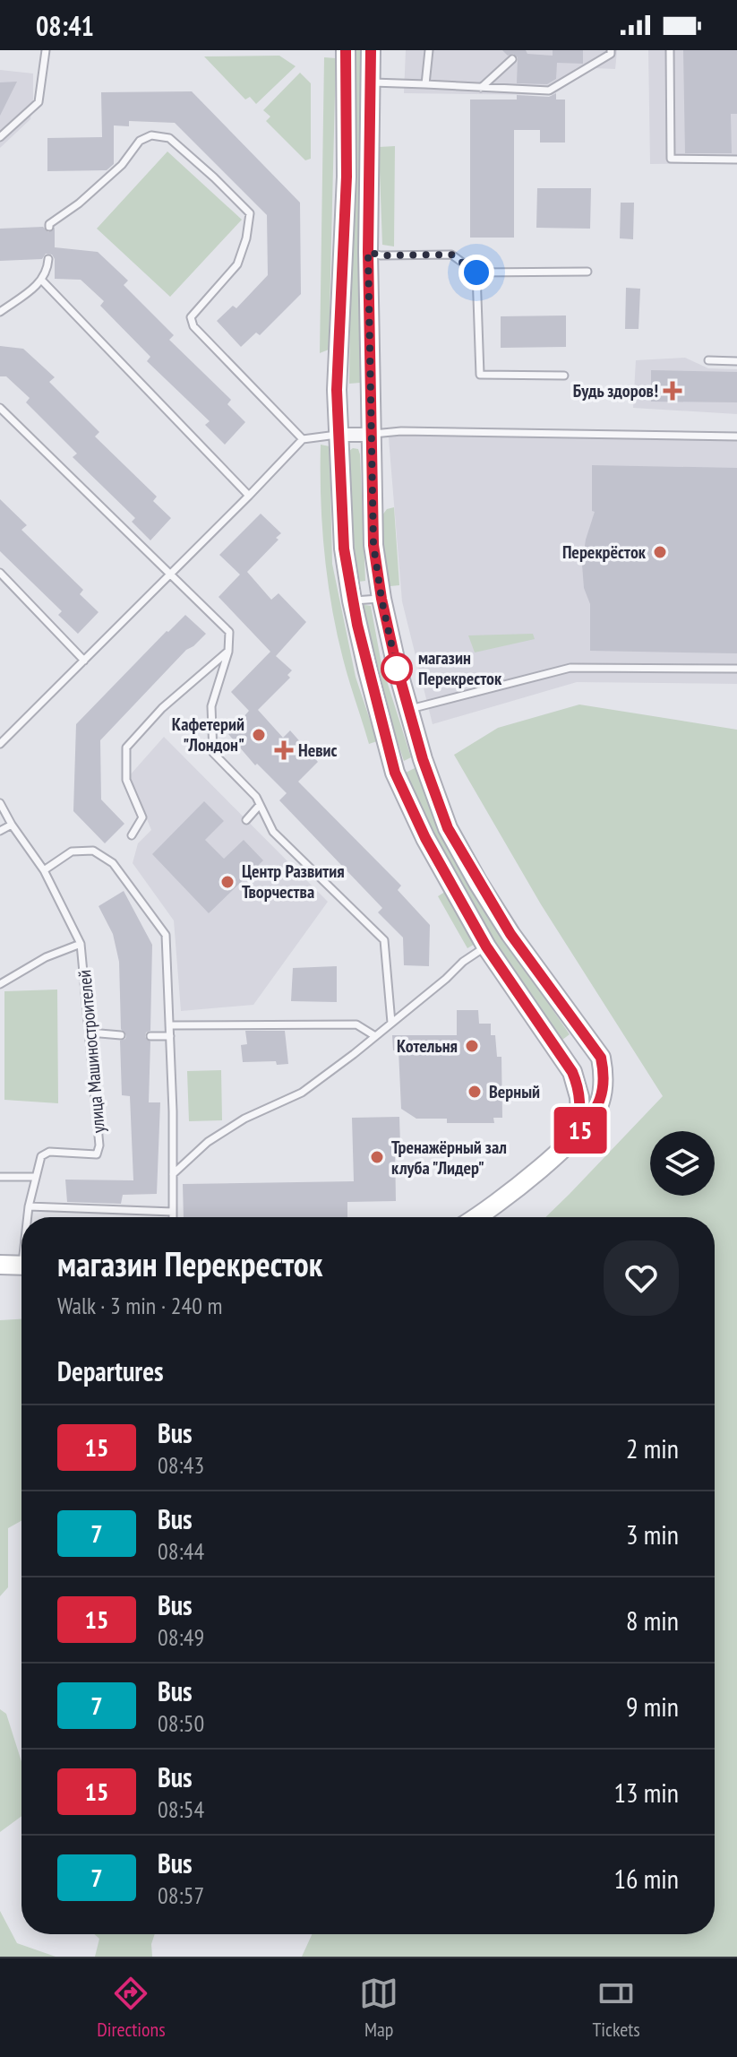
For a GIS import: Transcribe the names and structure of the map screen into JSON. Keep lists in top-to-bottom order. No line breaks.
{"streets":{"lane":["улица Машиностроителей"]},"places":{"health":["Будь здоров!","Невис"],"other":["Перекрёсток","магазин Перекресток","Кафетерий \"Лондон\"","Центр Развития Творчества","Котельня","Верный","Тренажёрный зал клуба \"Лидер\""]},"lines":["bus line 15"],"page":{"status":"08:41","on_map":"15","heading":[["магазин Перекресток","Walk · 3 min · 240 m"],"Departures"],"list":[{"mark":"15","name":"Bus","note":"08:43","value":"2 min"},{"mark":"7","name":"Bus","note":"08:44","value":"3 min"},{"mark":"15","name":"Bus","note":"08:49","value":"8 min"},{"mark":"7","name":"Bus","note":"08:50","value":"9 min"},{"mark":"15","name":"Bus","note":"08:54","value":"13 min"},{"mark":"7","name":"Bus","note":"08:57","value":"16 min"}],"tabs":["Directions","Map","Tickets"]}}
